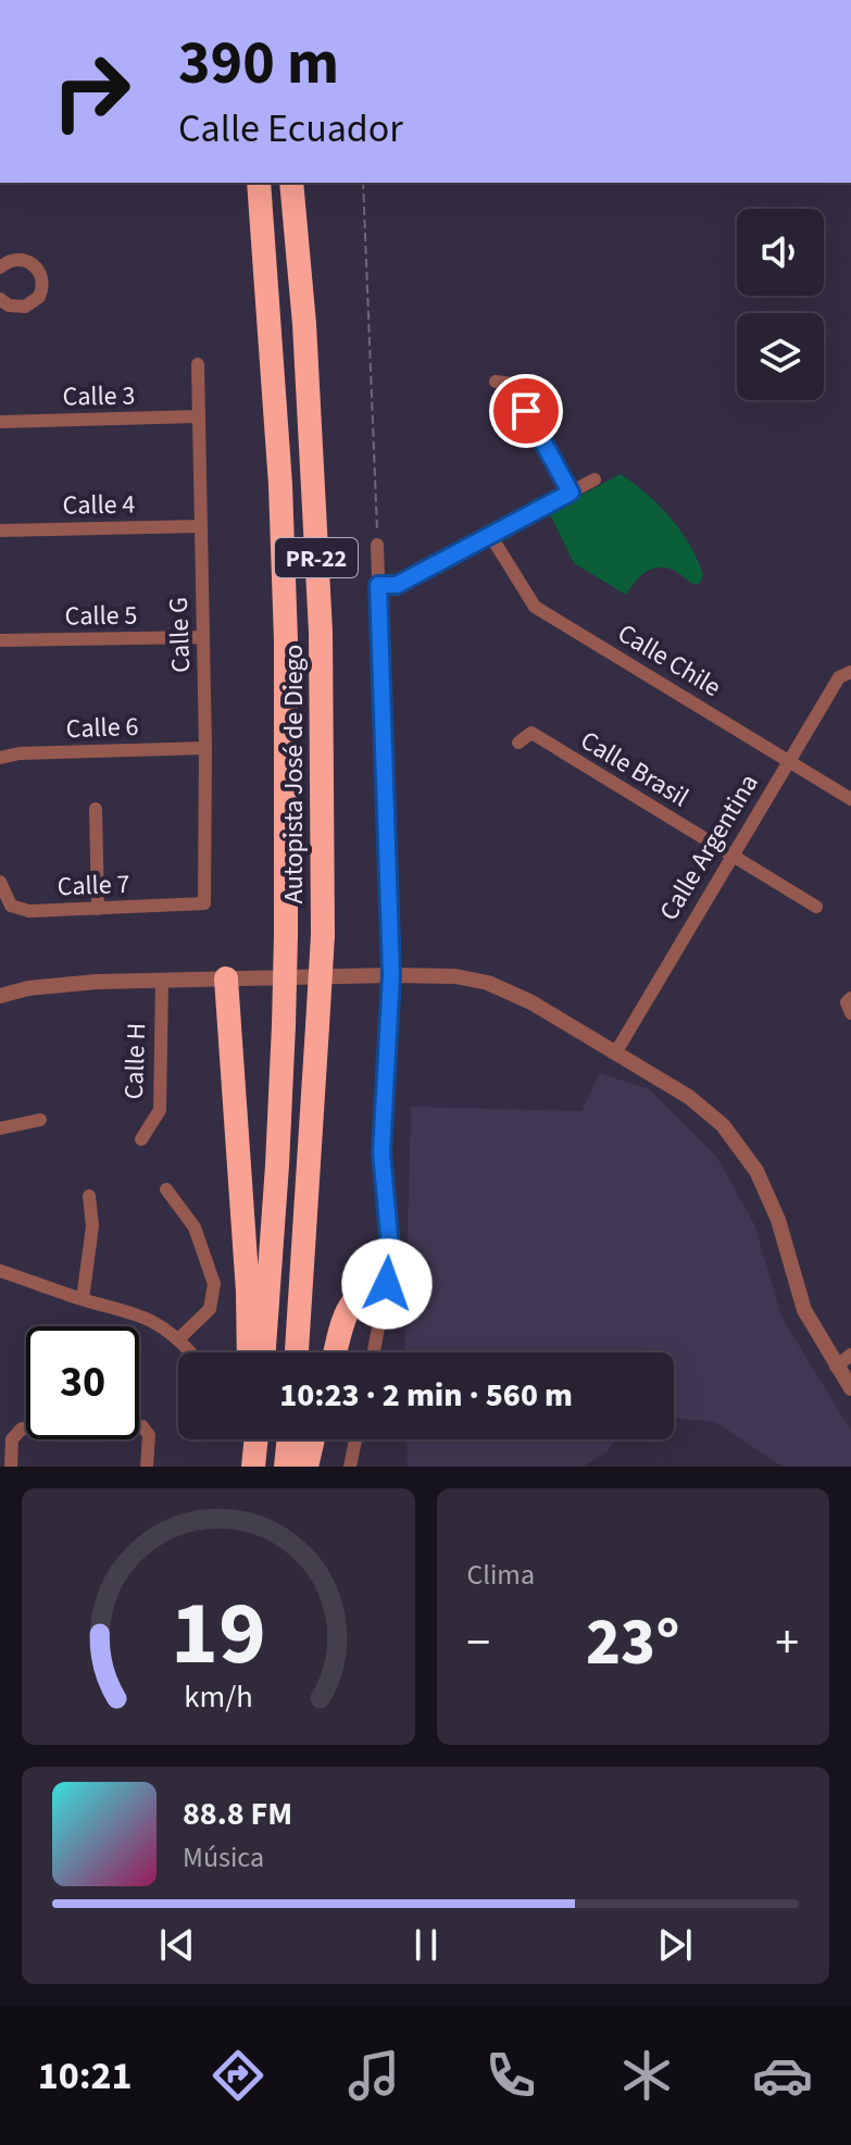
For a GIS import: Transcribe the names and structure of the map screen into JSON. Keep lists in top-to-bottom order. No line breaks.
{"streets":{"highway":["PR-22","Autopista José de Diego"],"street":["Calle 3","Calle 4","Calle 5","Calle G","Calle Chile","Calle 6","Calle Brasil","Calle Argentina","Calle 7","Calle H"]},"crossings":[["Calle 3","Calle G"],["Calle 4","Calle G"],["Calle 5","Calle G"],["Calle G","Calle 6"],["Calle G","Calle 7"],["Calle Chile","Calle Argentina"],["Calle Brasil","Calle Argentina"]],"page":{"turn":["390 m","Calle Ecuador"],"limit":"30","trip":"10:23 · 2 min · 560 m","tile":"Clima","heat":["−","23°","+"],"song":["88.8 FM","Música"],"tabs":"10:21","gauge":["19","km/h"]}}
